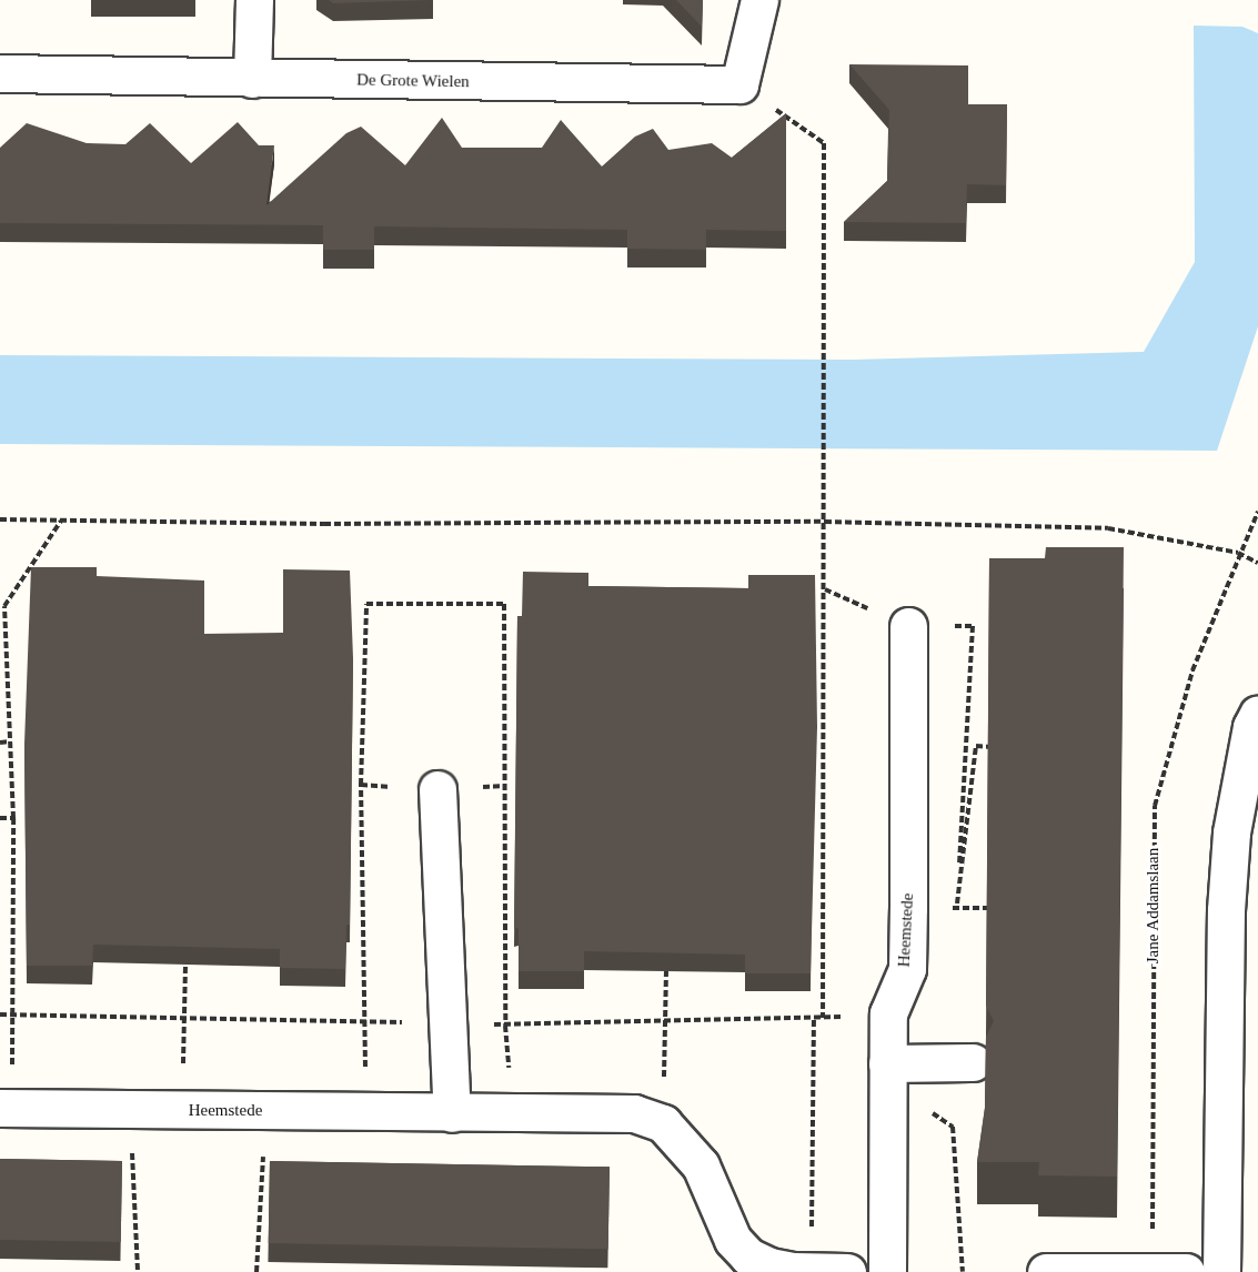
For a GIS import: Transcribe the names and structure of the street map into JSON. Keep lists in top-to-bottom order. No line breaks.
{"streets":{"street":["De Grote Wielen","Heemstede"],"path":["Jane Addamslaan"]}}
